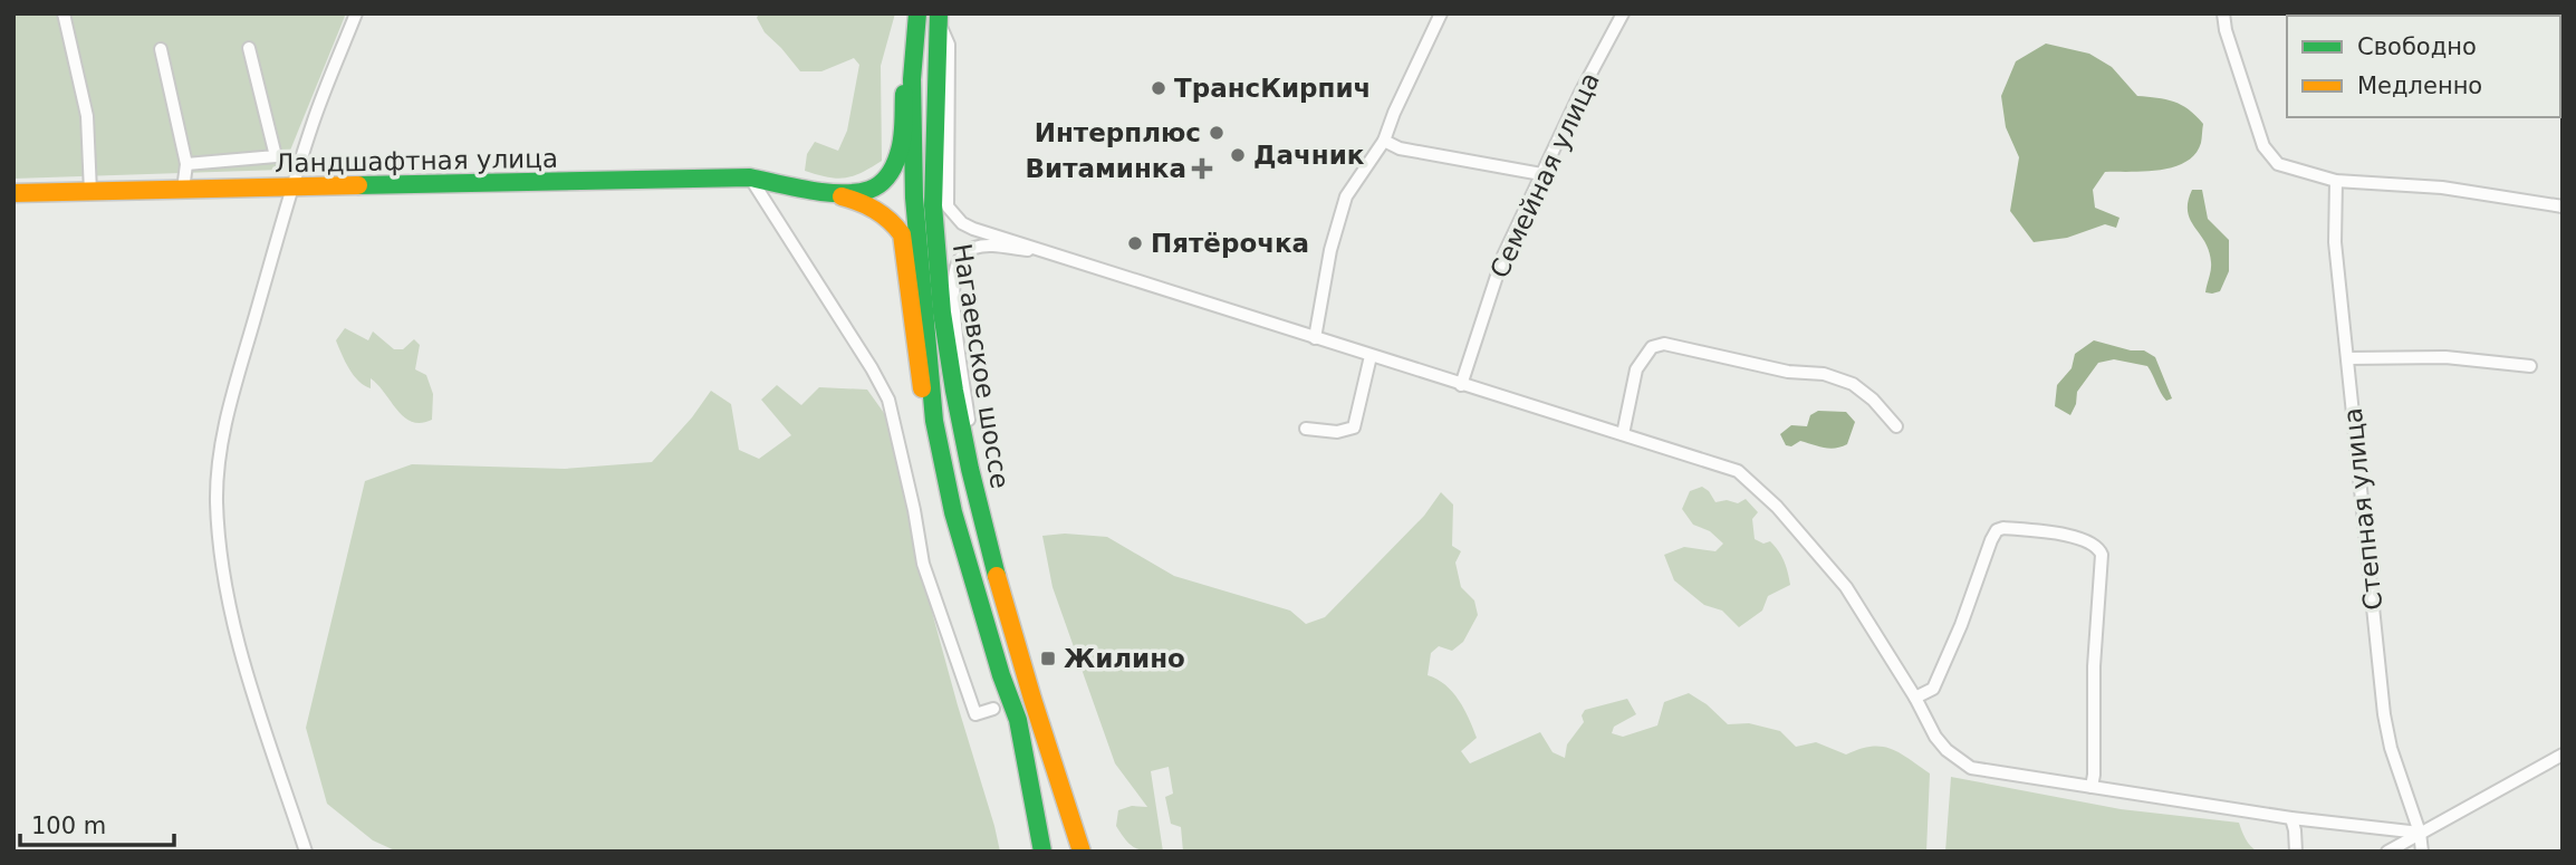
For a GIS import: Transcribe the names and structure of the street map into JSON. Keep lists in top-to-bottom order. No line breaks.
{"streets":{"main road":["Ландшафтная улица","Нагаевское шоссе"],"street":["Семейная улица","Степная улица"]},"places":{"other":["ТрансКирпич","Интерплюс","Дачник","Пятёрочка"],"health":["Витаминка"],"transit":["Жилино"]},"legend":["Свободно","Медленно"],"scale_bar":"100 m"}
